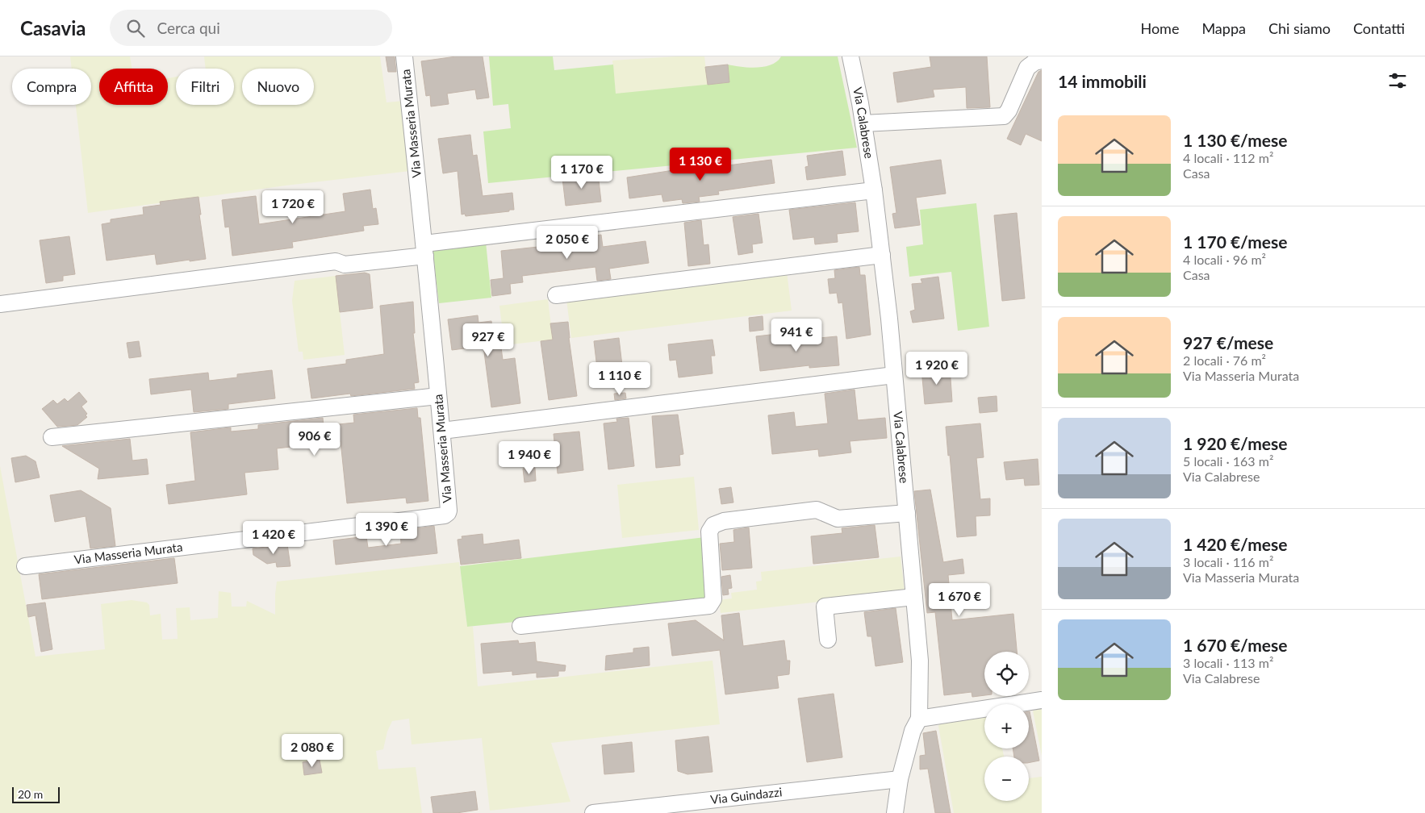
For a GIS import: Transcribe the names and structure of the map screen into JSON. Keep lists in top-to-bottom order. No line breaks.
{"streets":{"street":["Via Masseria Murata","Via Calabrese","Via Guindazzi"]},"crossings":[["Via Calabrese","Via Guindazzi"]],"scale_bar":"20 m","page":{"header":"Casavia","search":"Cerca qui","nav":["Home","Mappa","Chi siamo","Contatti"],"heading":"14 immobili","chip":["Compra","Affitta","Filtri","Nuovo"],"list":[{"name":"1 130 €/mese","note":"4 locali · 112 m² · Casa"},{"name":"1 170 €/mese","note":"4 locali · 96 m² · Casa"},{"name":"927 €/mese","note":"2 locali · 76 m² · Via Masseria Murata"},{"name":"1 920 €/mese","note":"5 locali · 163 m² · Via Calabrese"},{"name":"1 420 €/mese","note":"3 locali · 116 m² · Via Masseria Murata"},{"name":"1 670 €/mese","note":"3 locali · 113 m² · Via Calabrese"}],"price":["1 130 €","1 170 €","1 720 €","2 050 €","941 €","927 €","1 920 €","1 110 €","906 €","1 940 €","1 390 €","1 420 €","1 670 €","2 080 €"],"map_buttons":["+","−"],"scale":"20 m"}}
